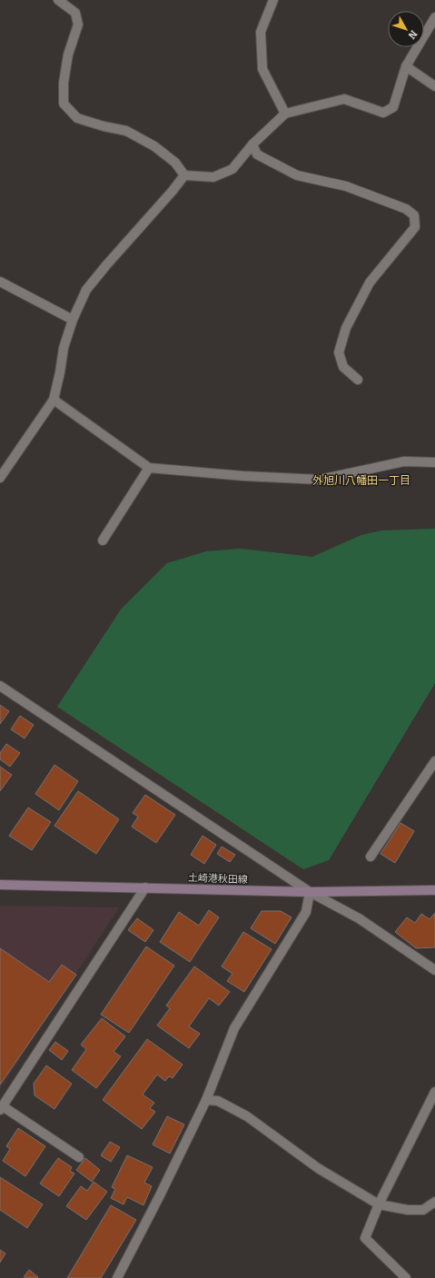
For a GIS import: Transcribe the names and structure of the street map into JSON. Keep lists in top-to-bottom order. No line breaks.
{"streets":{"main road":["土崎港秋田線"]},"districts":["外旭川八幡田一丁目"],"north":"bottom right"}
